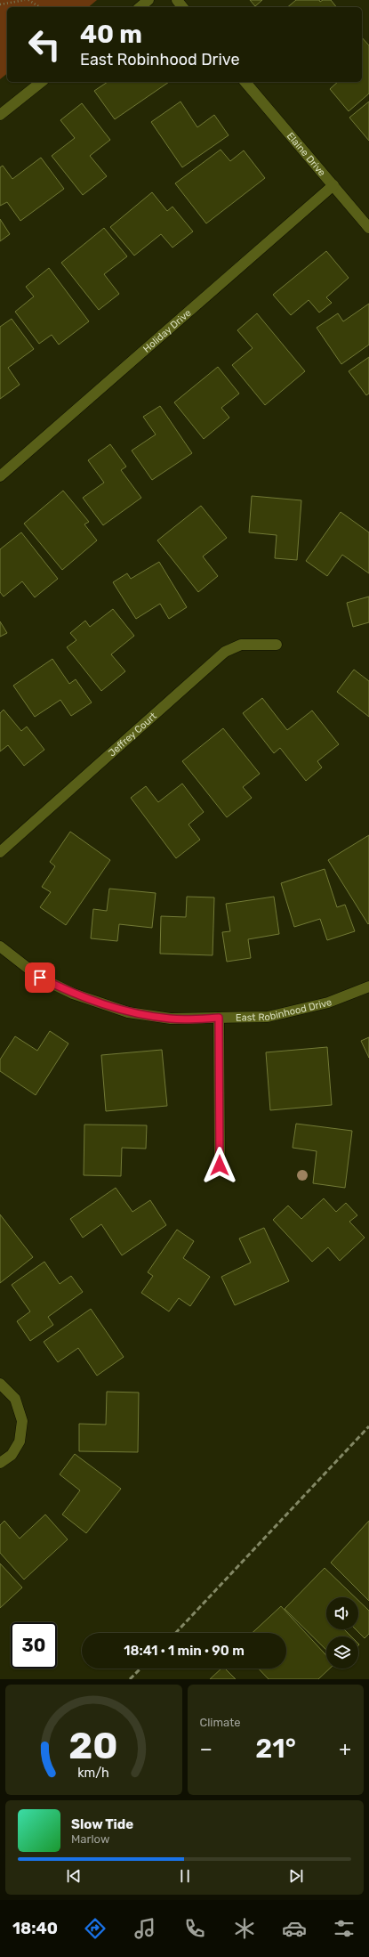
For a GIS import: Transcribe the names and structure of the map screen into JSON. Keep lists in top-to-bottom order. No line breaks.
{"streets":{"street":["Elaine Drive","Holiday Drive","Jeffrey Court","East Robinhood Drive"]},"crossings":[["Elaine Drive","Holiday Drive"]],"page":{"turn":["40 m","East Robinhood Drive"],"limit":"30","trip":"18:41 · 1 min · 90 m","tile":"Climate","heat":["−","21°","+"],"song":["Slow Tide","Marlow"],"tabs":"18:40","gauge":["20","km/h"]}}
